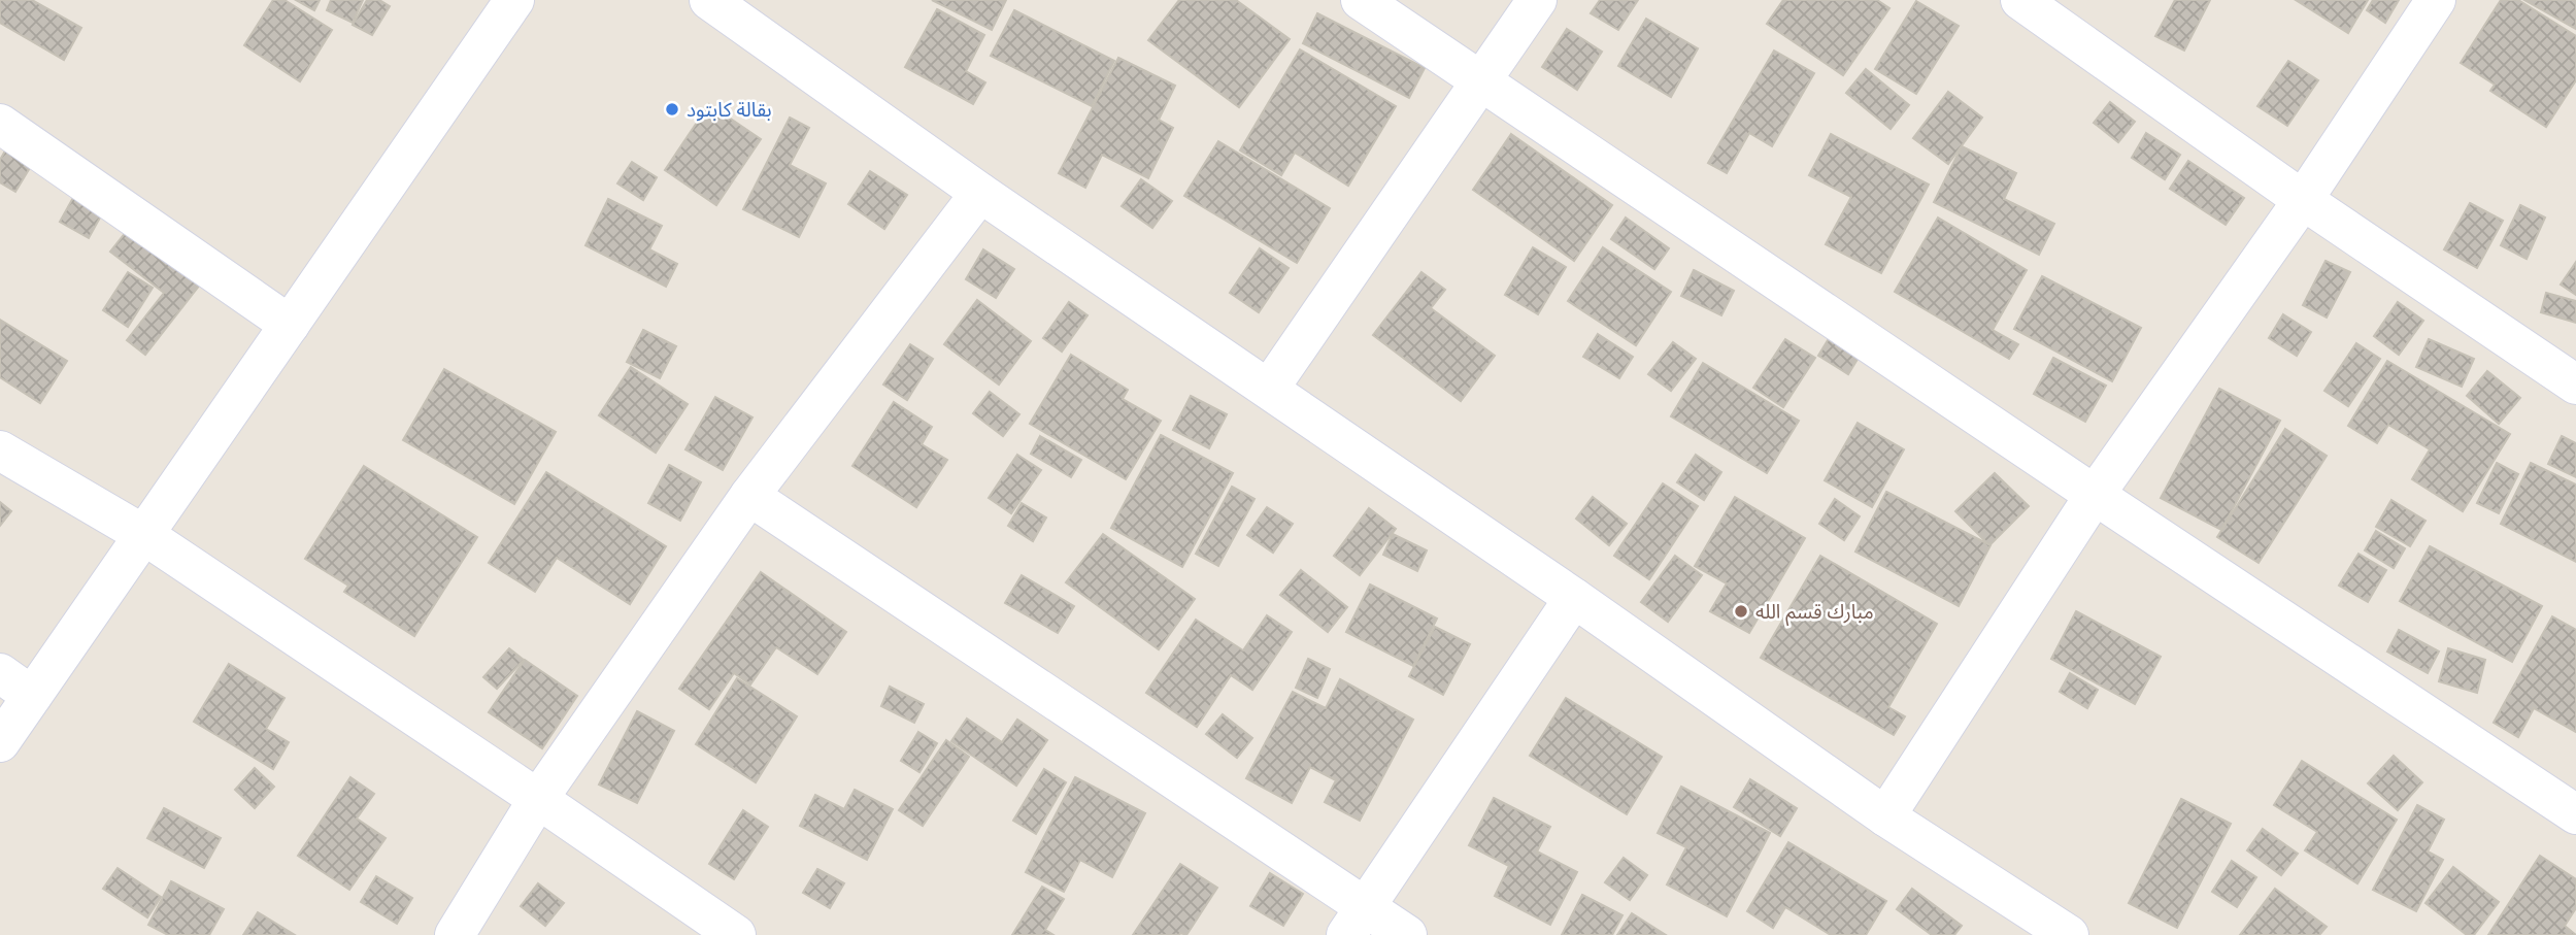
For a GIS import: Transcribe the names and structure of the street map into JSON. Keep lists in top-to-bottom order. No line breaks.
{"places":["بقالة كابتود","مبارك قسم الله"]}
